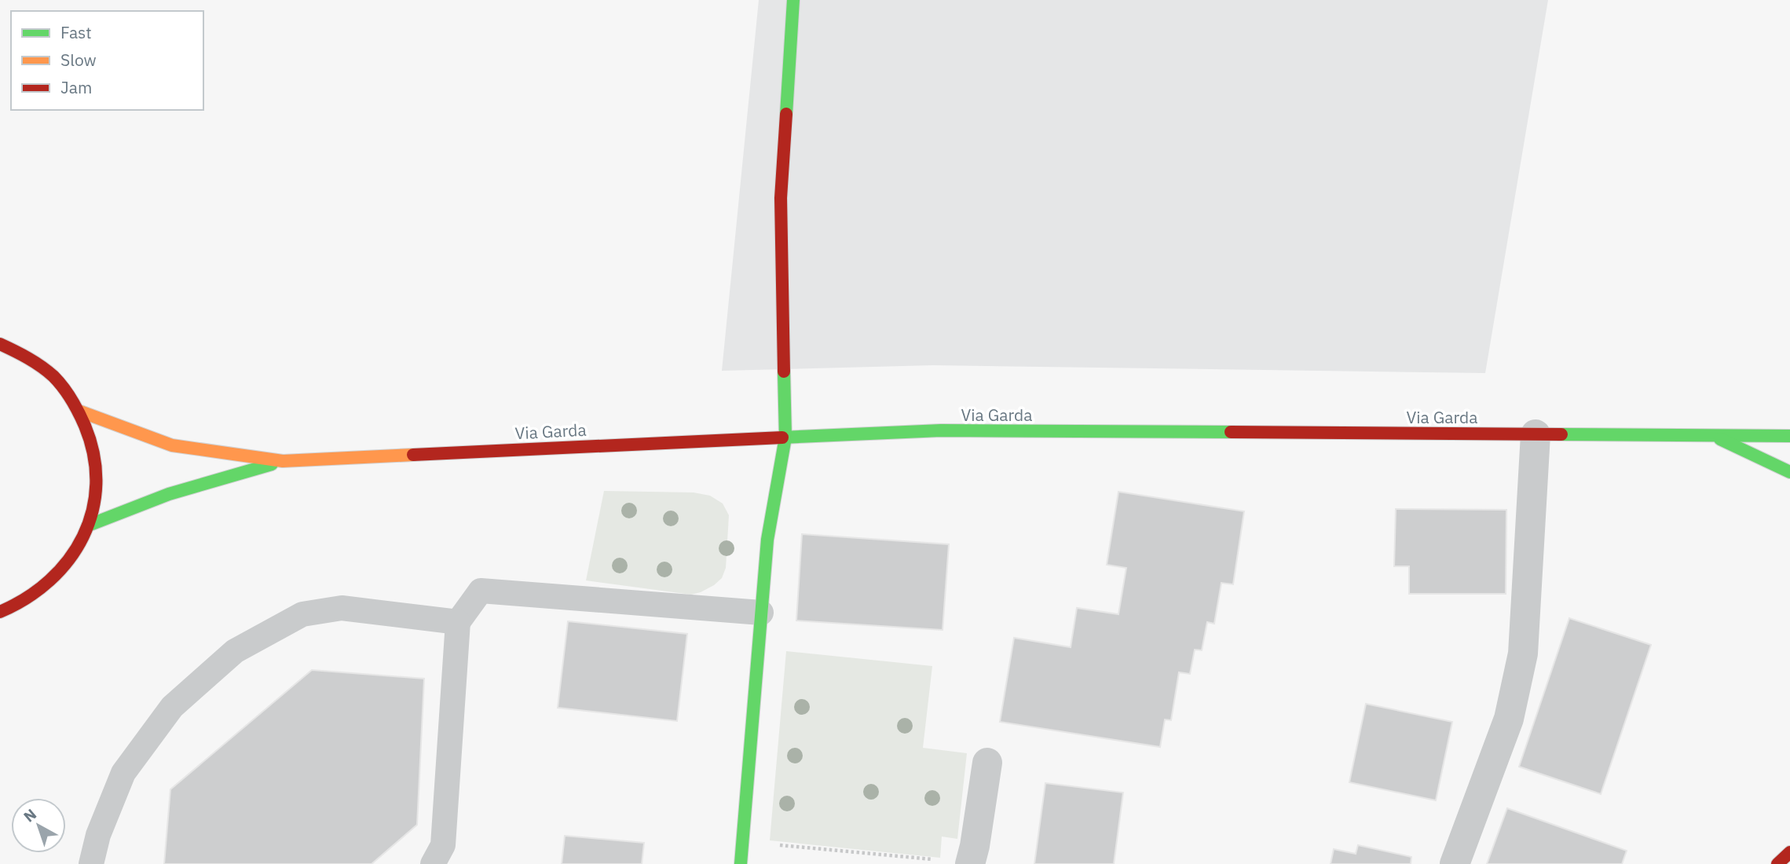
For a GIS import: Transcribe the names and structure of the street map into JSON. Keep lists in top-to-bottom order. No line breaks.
{"streets":{"main road":["Via Garda"]},"legend":["Fast","Slow","Jam"],"north":"top left"}
